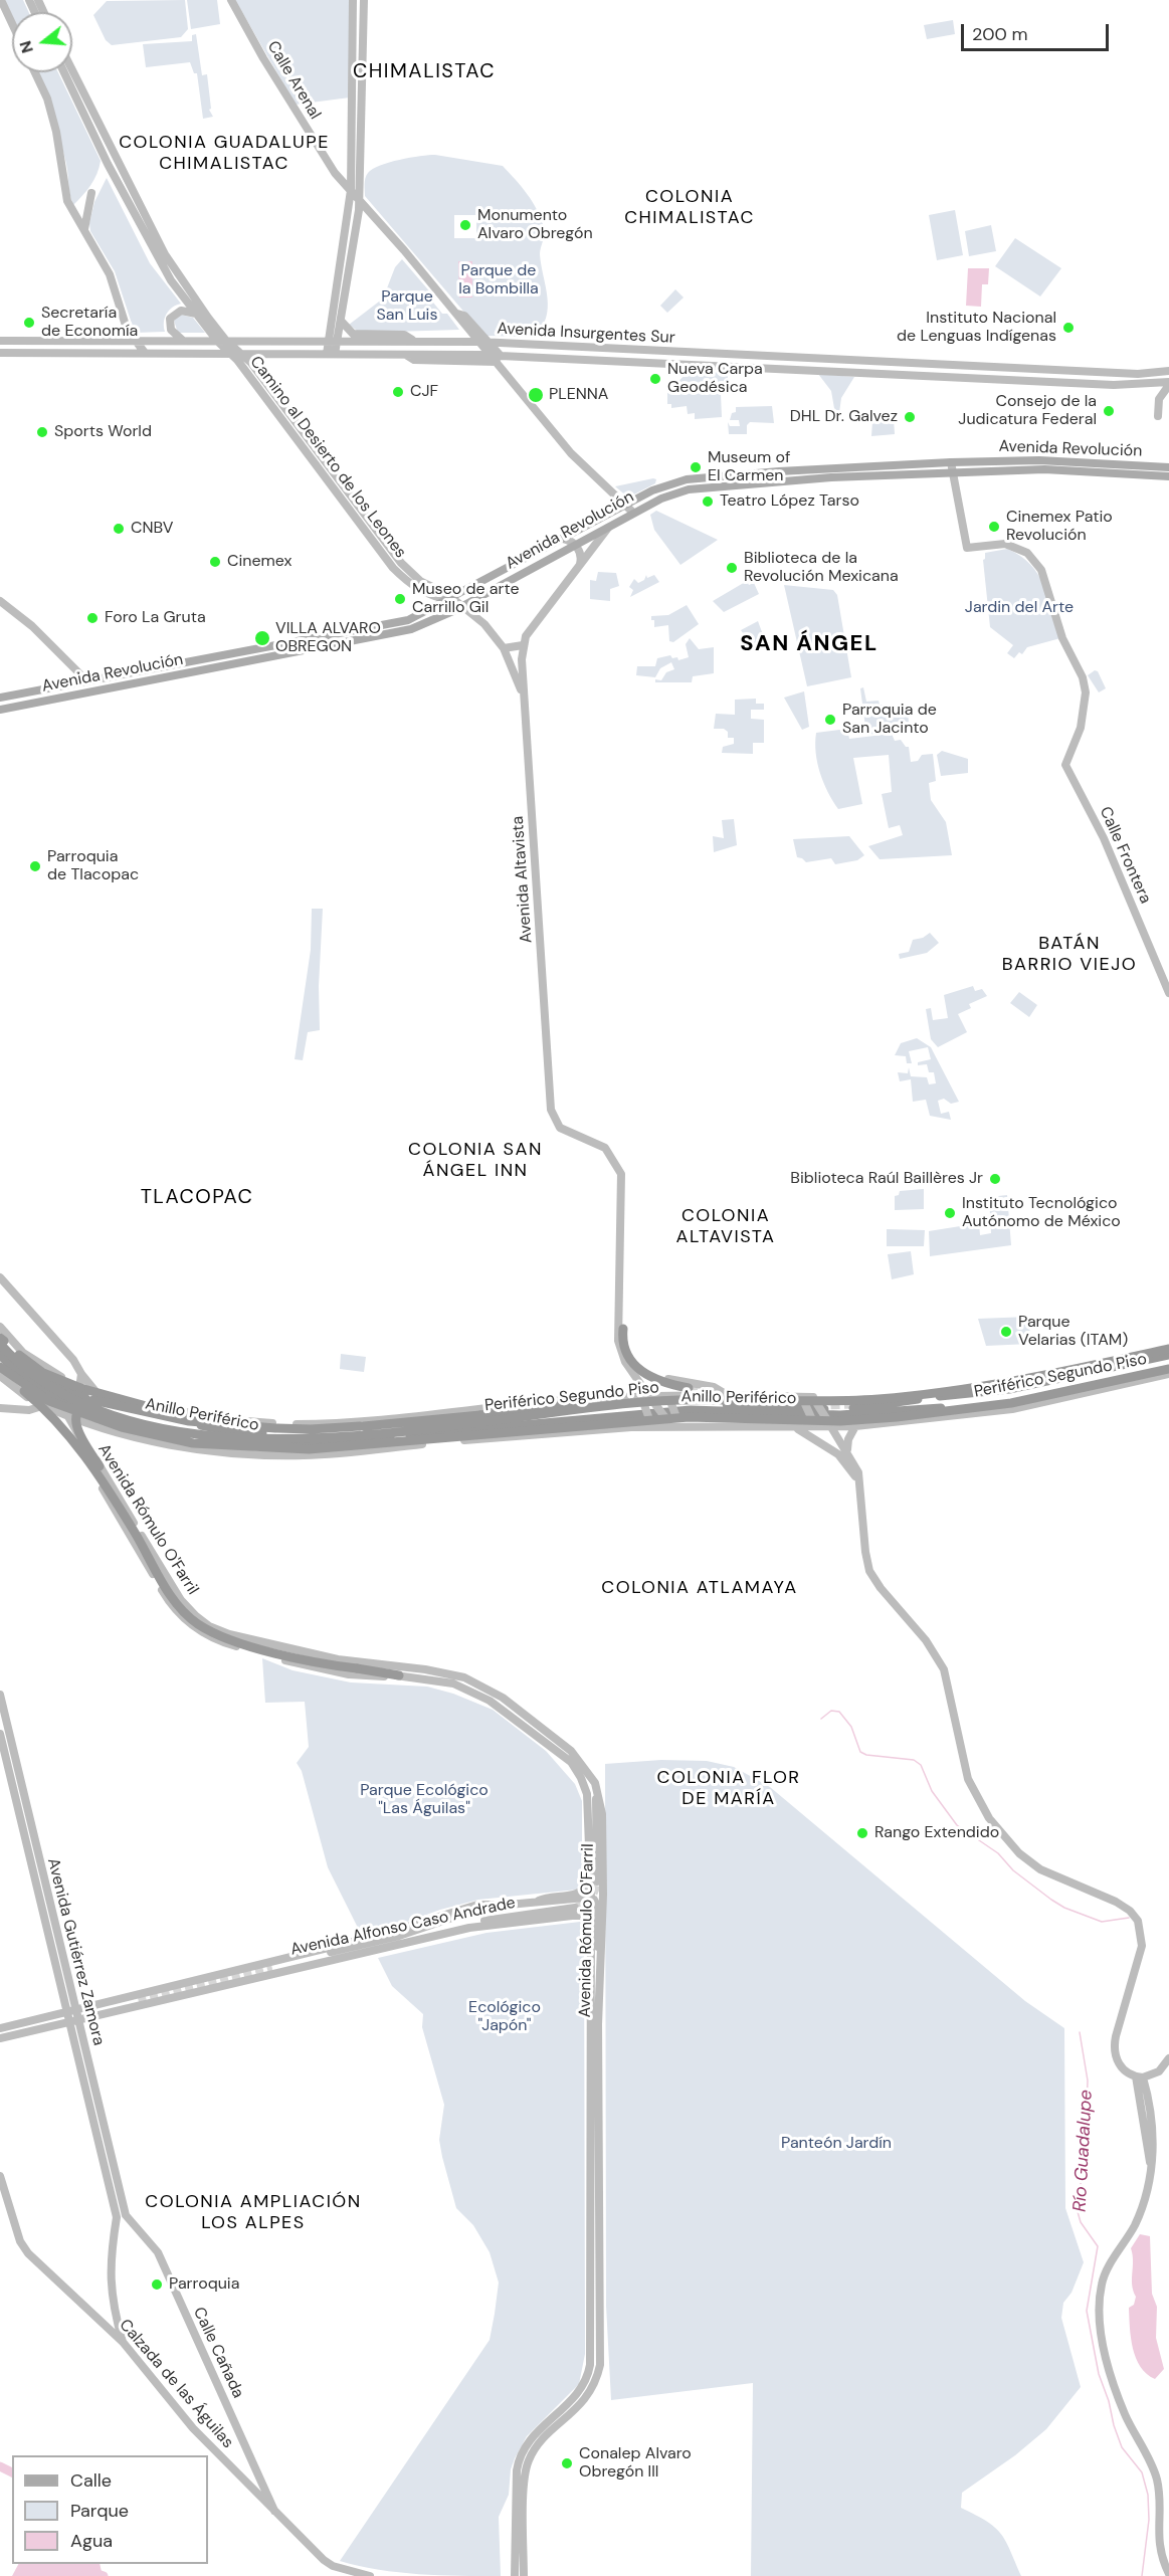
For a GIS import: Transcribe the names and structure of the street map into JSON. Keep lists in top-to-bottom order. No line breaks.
{"streets":{"highway":["Periférico Segundo Piso","Anillo Periférico"],"main road":["Calle Arenal","Avenida Insurgentes Sur","Avenida Revolución","Camino al Desierto de los Leones","Calle Frontera","Avenida Altavista","Avenida Rómulo O'Farril","Avenida Alfonso Caso Andrade","Avenida Gutiérrez Zamora","Calle Cañada","Calzada de las Águilas"]},"crossings":[["Calle Arenal","Avenida Insurgentes Sur"],["Avenida Insurgentes Sur","Camino al Desierto de los Leones"],["Avenida Revolución","Camino al Desierto de los Leones"],["Avenida Revolución","Calle Frontera"],["Camino al Desierto de los Leones","Avenida Altavista"],["Periférico Segundo Piso","Anillo Periférico"],["Avenida Gutiérrez Zamora","Calle Cañada"],["Calle Cañada","Calzada de las Águilas"]],"districts":["CHIMALISTAC","COLONIA GUADALUPE CHIMALISTAC","COLONIA CHIMALISTAC","SAN ÁNGEL","BATÁN BARRIO VIEJO","COLONIA SAN ÁNGEL INN","TLACOPAC","COLONIA ALTAVISTA","COLONIA ATLAMAYA","COLONIA FLOR DE MARÍA","COLONIA AMPLIACIÓN LOS ALPES"],"water":["Río Guadalupe"],"parks":["Parque de la Bombilla","Parque San Luis","Jardin del Arte","Parque Ecológico \"Las Águilas\"","Ecológico \"Japón\"","Panteón Jardín"],"places":["Monumento Alvaro Obregón","Secretaría de Economía","Instituto Nacional de Lenguas Indígenas","Nueva Carpa Geodésica","CJF","PLENNA","Consejo de la Judicatura Federal","DHL Dr. Galvez","Sports World","Museum of El Carmen","Teatro López Tarso","Cinemex Patio Revolución","CNBV","Cinemex","Biblioteca de la Revolución Mexicana","Museo de arte Carrillo Gil","Foro La Gruta","VILLA ALVARO OBREGON","Parroquia de San Jacinto","Parroquia de Tlacopac","Biblioteca Raúl Baillères Jr","Instituto Tecnológico Autónomo de México","Parque Velarias (ITAM)","Rango Extendido","Parroquia","Conalep Alvaro Obregón lll"],"legend":["Calle","Parque","Agua"],"scale_bar":"200 m","north":"left"}
